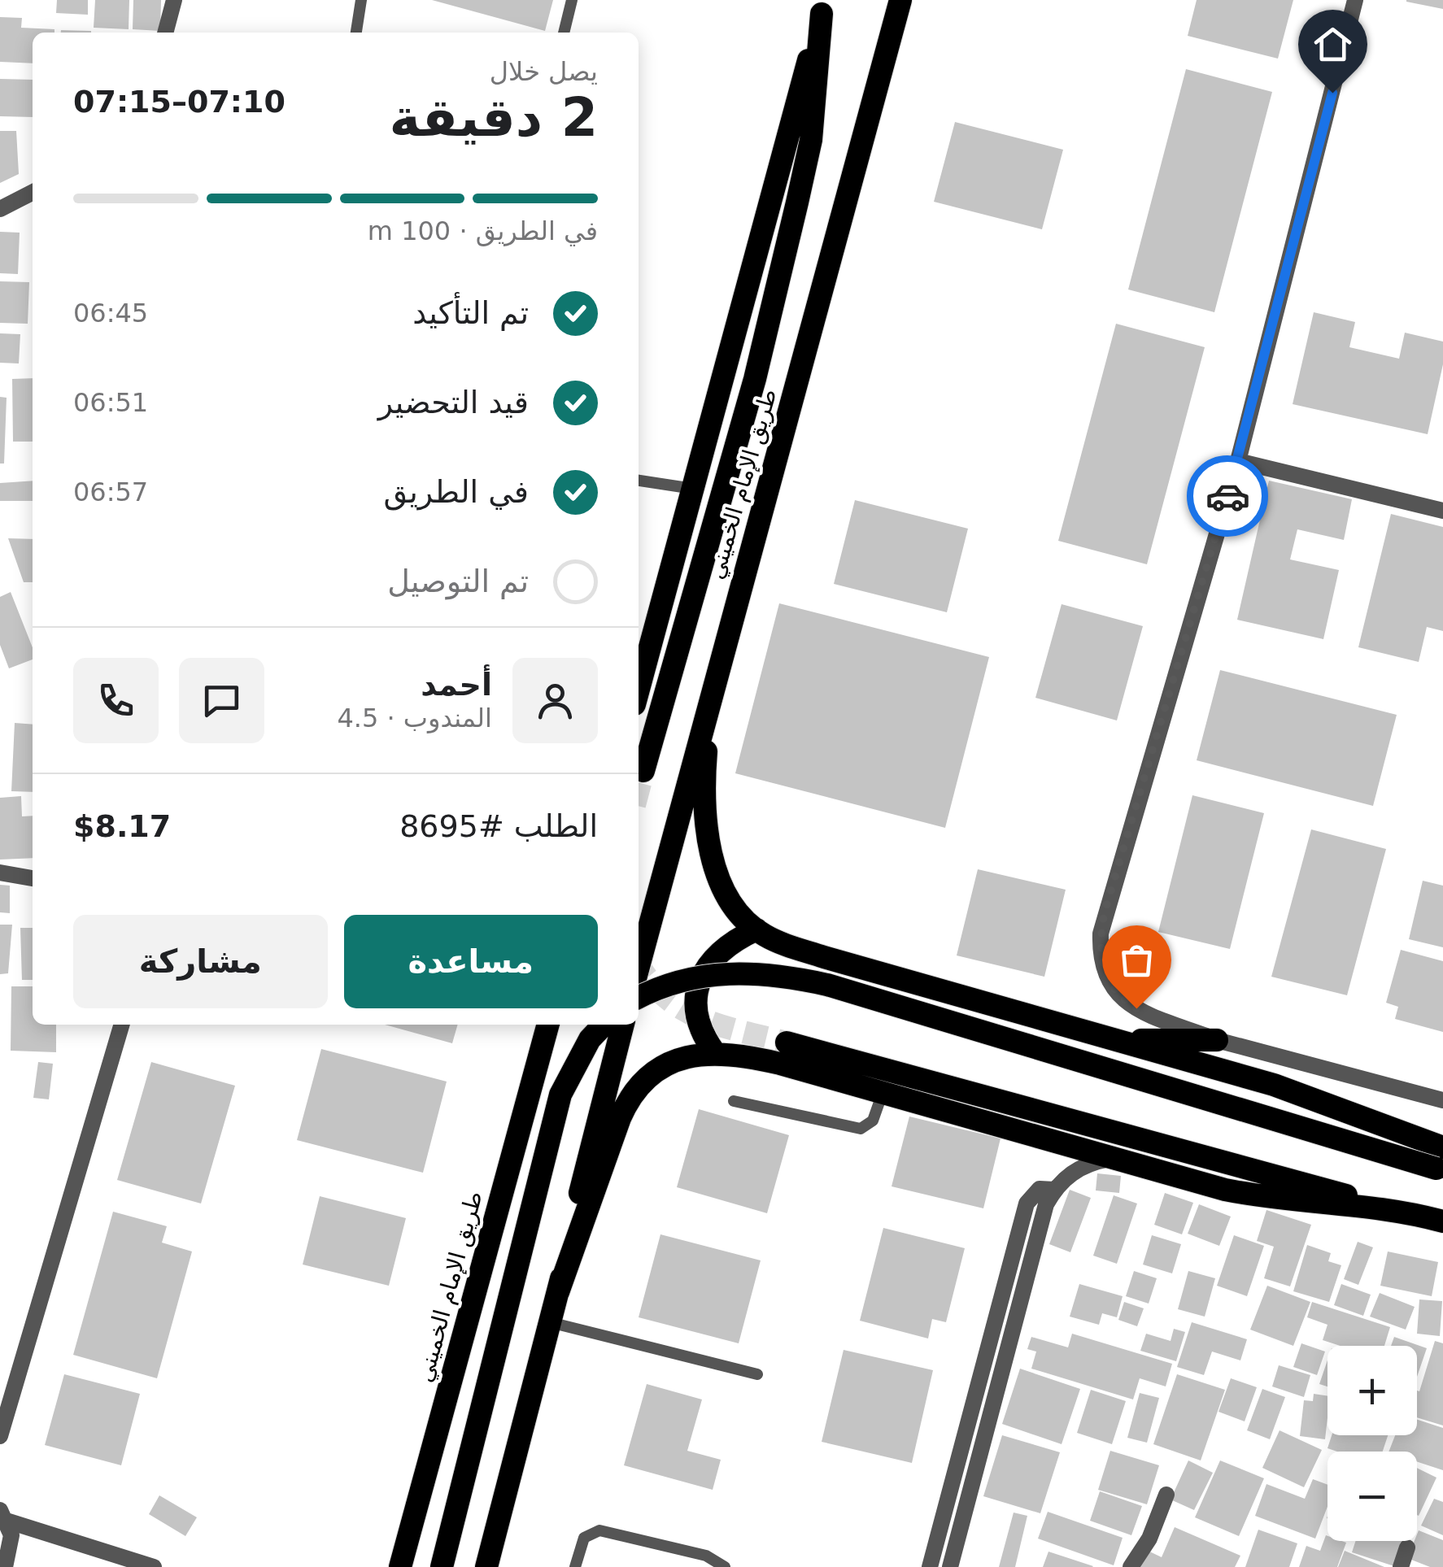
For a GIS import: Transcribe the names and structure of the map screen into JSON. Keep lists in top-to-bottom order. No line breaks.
{"streets":{"highway":["طريق الإمام الخميني"]},"page":{"heading":["2 دقيقة","يصل خلال","07:10–07:15"],"panel":["أحمد","المندوب · 4.5","الطلب #8695","$8.17"],"bar":"في الطريق · 100 m","list":[["تم التأكيد","06:45"],["قيد التحضير","06:51"],["في الطريق","06:57"],"تم التوصيل"],"buttons":["مساعدة","مشاركة"],"map_buttons":["+","−"]}}
